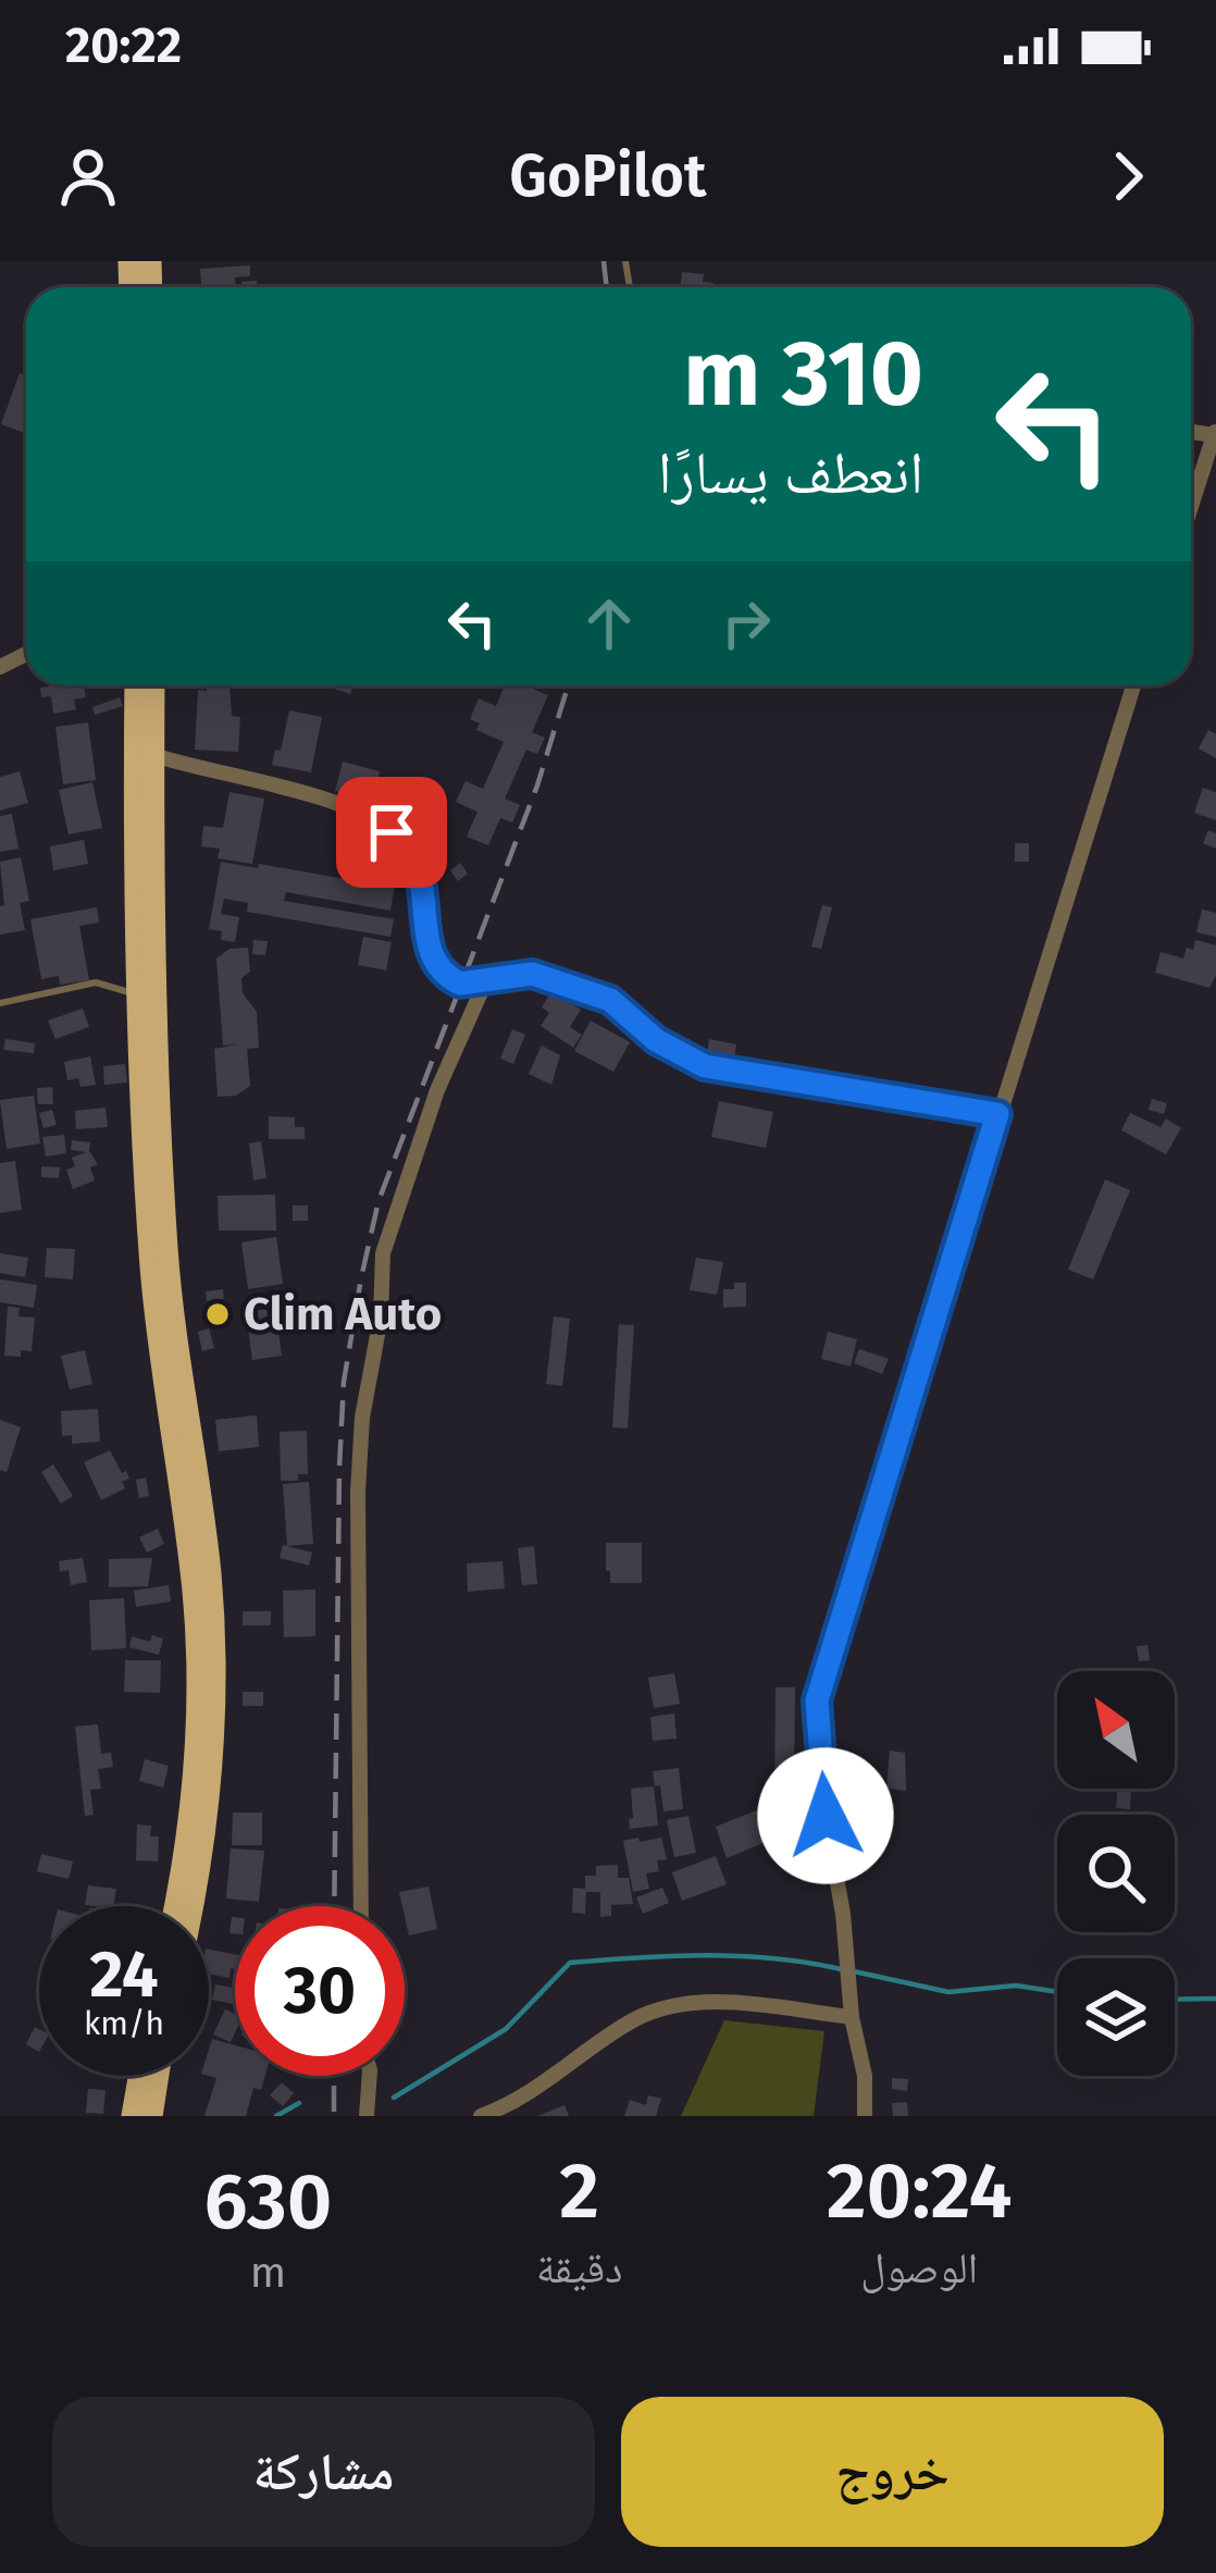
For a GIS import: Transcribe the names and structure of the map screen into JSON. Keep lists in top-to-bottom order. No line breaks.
{"places":["Clim Auto"],"north":"top left","page":{"status":"20:22","header":"GoPilot","turn":["310 m","انعطف يسارًا"],"speed":"24 km/h","limit":"30","eta":["20:24","الوصول","2","دقيقة","630","m"],"buttons":["خروج","مشاركة"]}}
